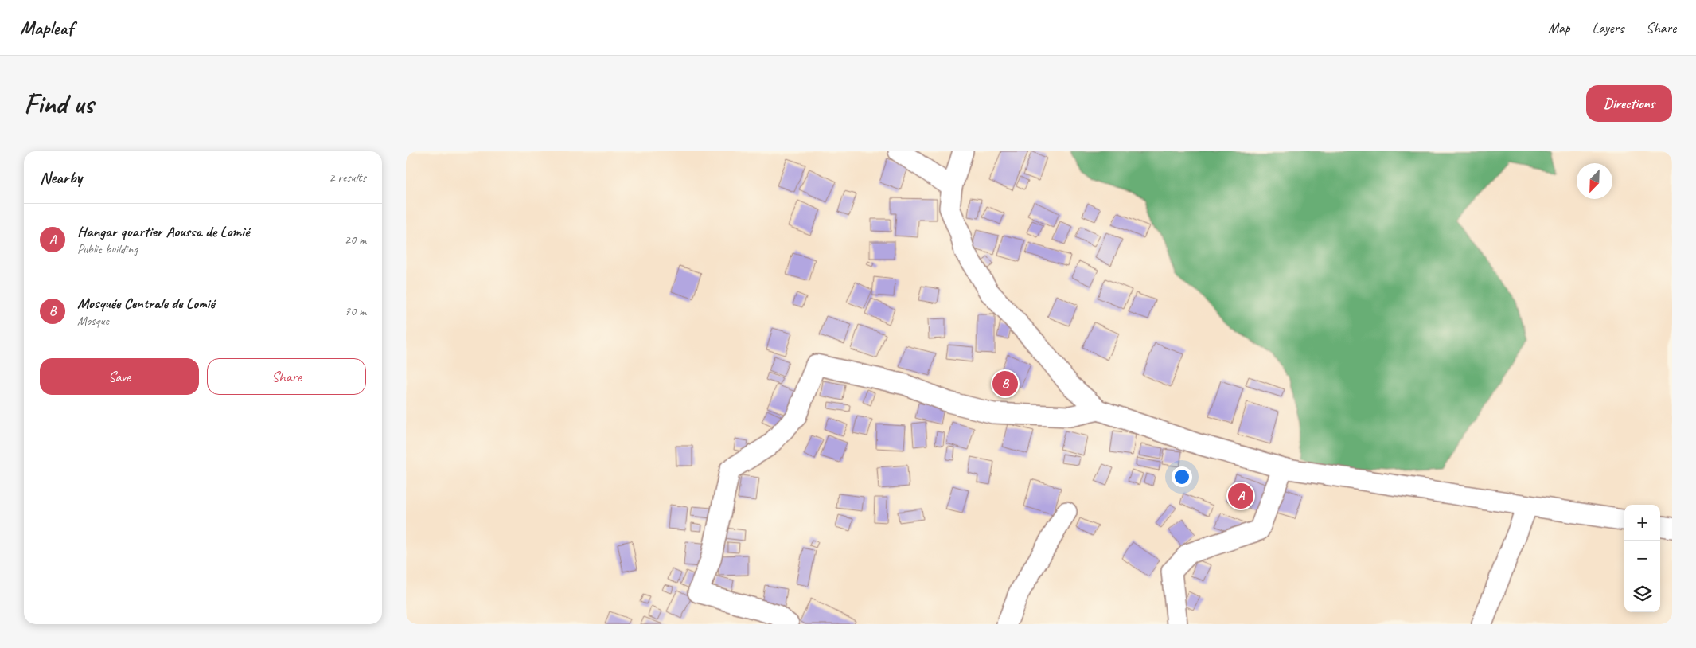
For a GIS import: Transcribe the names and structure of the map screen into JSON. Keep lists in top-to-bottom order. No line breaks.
{"north":"bottom left","page":{"header":"Mapleaf","nav":["Map","Layers","Share"],"buttons":["Directions",["Save","Share"]],"title":"Find us","heading":["Nearby","2 results"],"list":[{"mark":"A","name":"Hangar quartier Aoussa de Lomié","note":"Public building","value":"20 m"},{"mark":"B","name":"Mosquée Centrale de Lomié","note":"Mosque","value":"70 m"}],"pins":["B","A"],"map_buttons":["+","−"]}}
